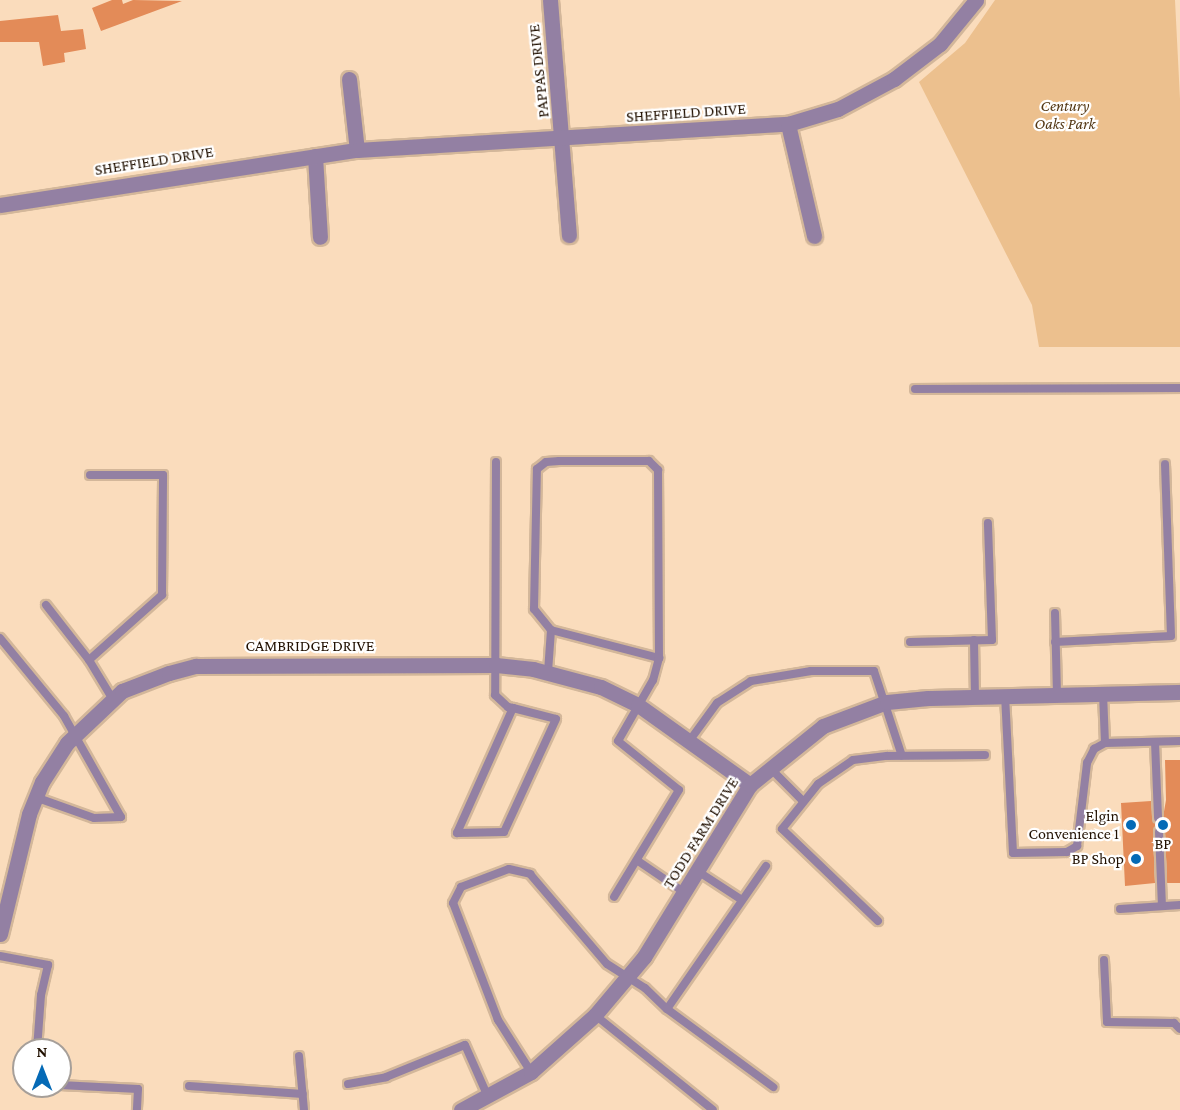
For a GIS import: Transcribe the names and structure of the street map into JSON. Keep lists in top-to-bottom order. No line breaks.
{"streets":{"street":["PAPPAS DRIVE","SHEFFIELD DRIVE","CAMBRIDGE DRIVE","TODD FARM DRIVE"]},"crossings":[["PAPPAS DRIVE","SHEFFIELD DRIVE"],["CAMBRIDGE DRIVE","TODD FARM DRIVE"]],"parks":["Century Oaks Park"],"places":["Elgin Convenience 1","BP","BP Shop"],"north":"top"}
